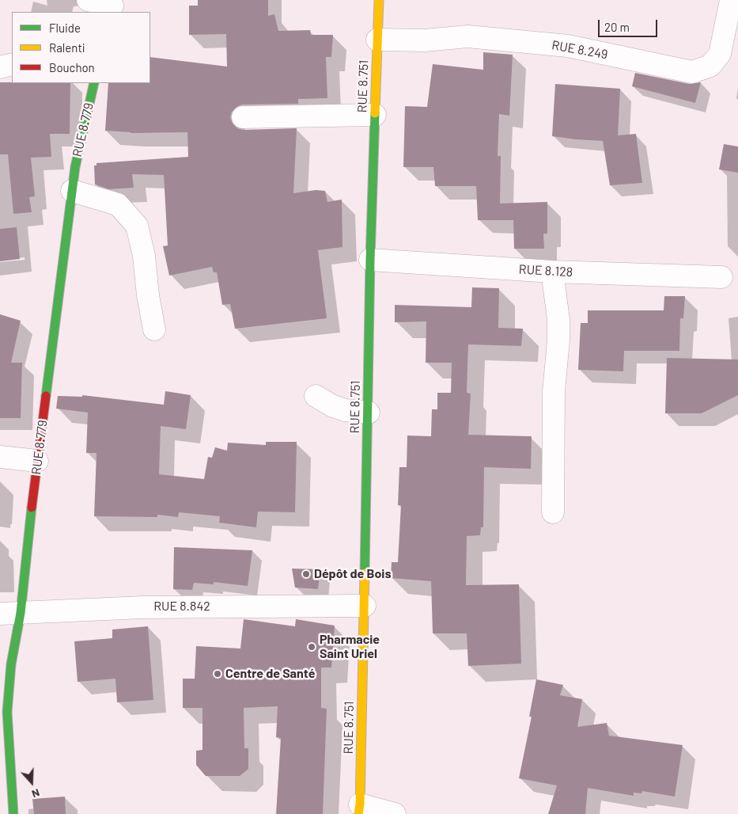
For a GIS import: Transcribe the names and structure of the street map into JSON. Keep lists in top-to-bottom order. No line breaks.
{"streets":{"main road":["RUE 8.751","RUE 8.779"],"street":["RUE 8.249","RUE 8.128","RUE 8.842"]},"crossings":[["RUE 8.249","RUE 8.751"],["RUE 8.751","RUE 8.128"],["RUE 8.751","RUE 8.842"],["RUE 8.779","RUE 8.842"]],"places":["Dépôt de Bois","Pharmacie Saint Uriel","Centre de Santé"],"legend":["Fluide","Ralenti","Bouchon"],"scale_bar":"20 m","north":"bottom"}
